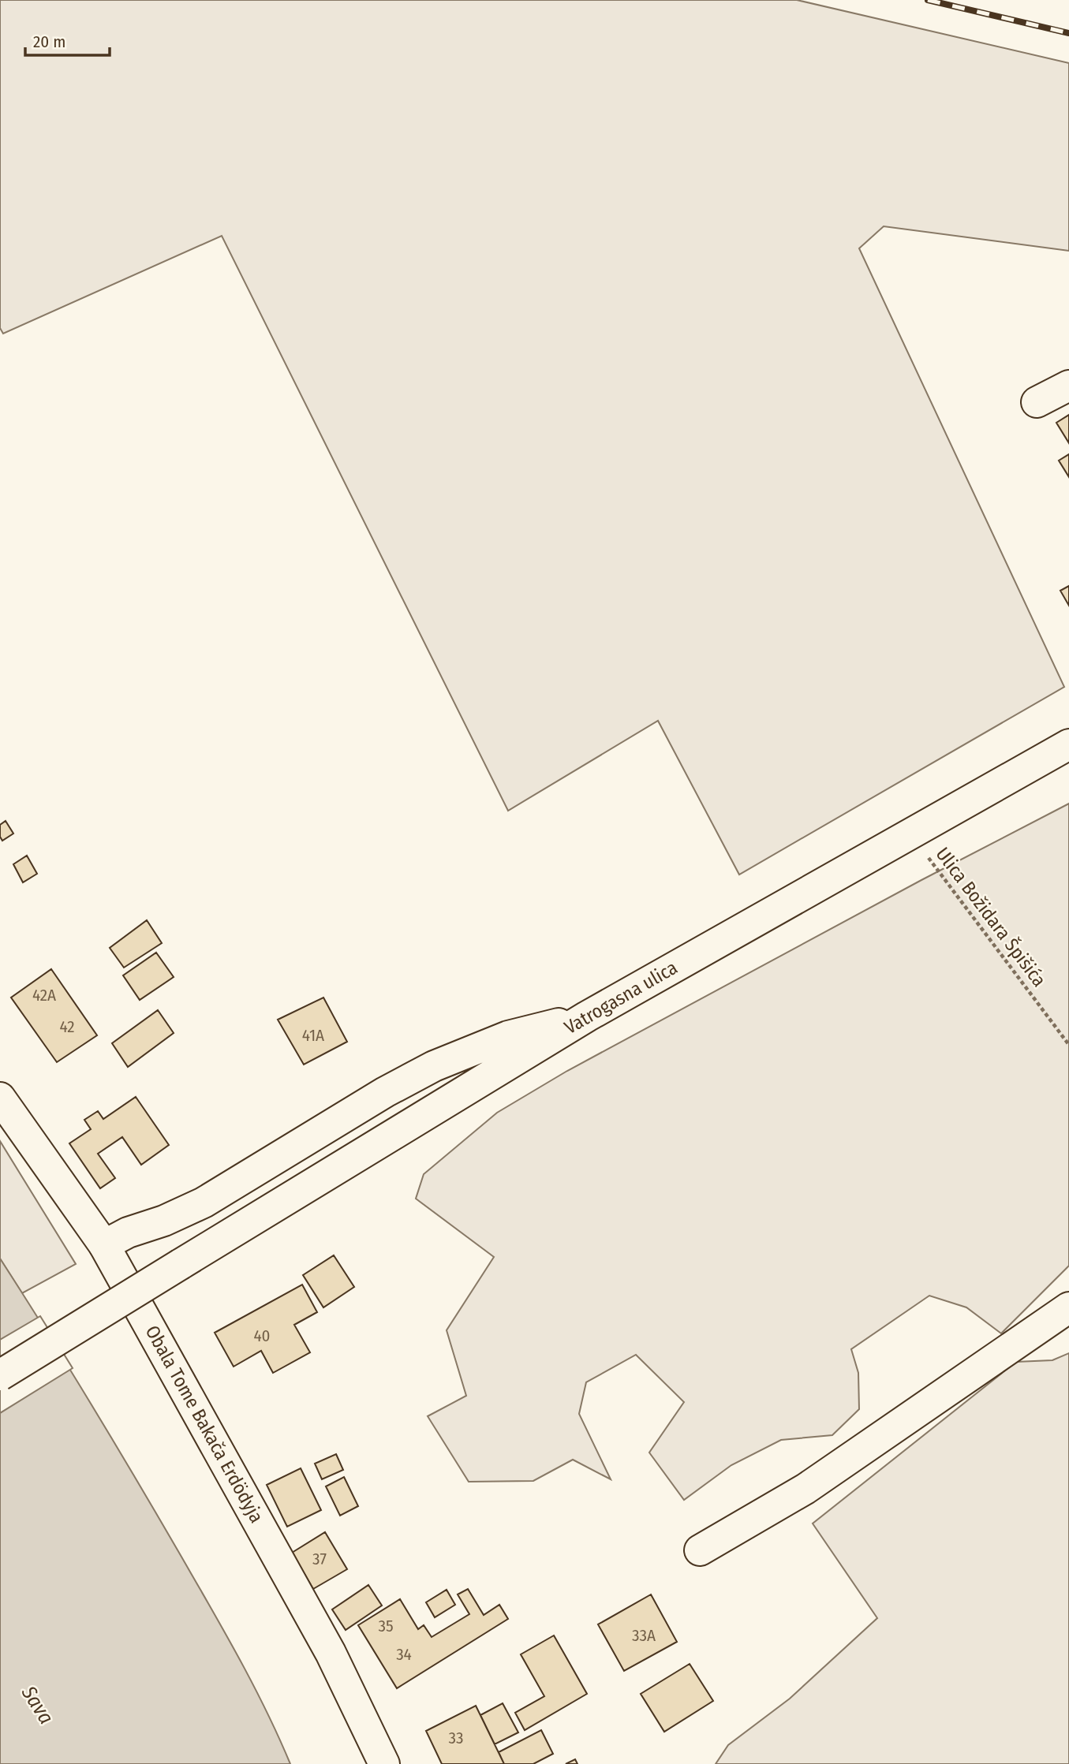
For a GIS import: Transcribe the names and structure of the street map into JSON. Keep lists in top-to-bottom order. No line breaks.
{"streets":{"main road":["Vatrogasna ulica","Obala Tome Bakača Erdödyja"],"path":["Ulica Božidara Špišića"]},"crossings":[["Ulica Božidara Špišića","Vatrogasna ulica"]],"water":["Sava"],"house_numbers":["42A","42","41A","40","37","35","33A","34","33"],"scale_bar":"20 m"}
